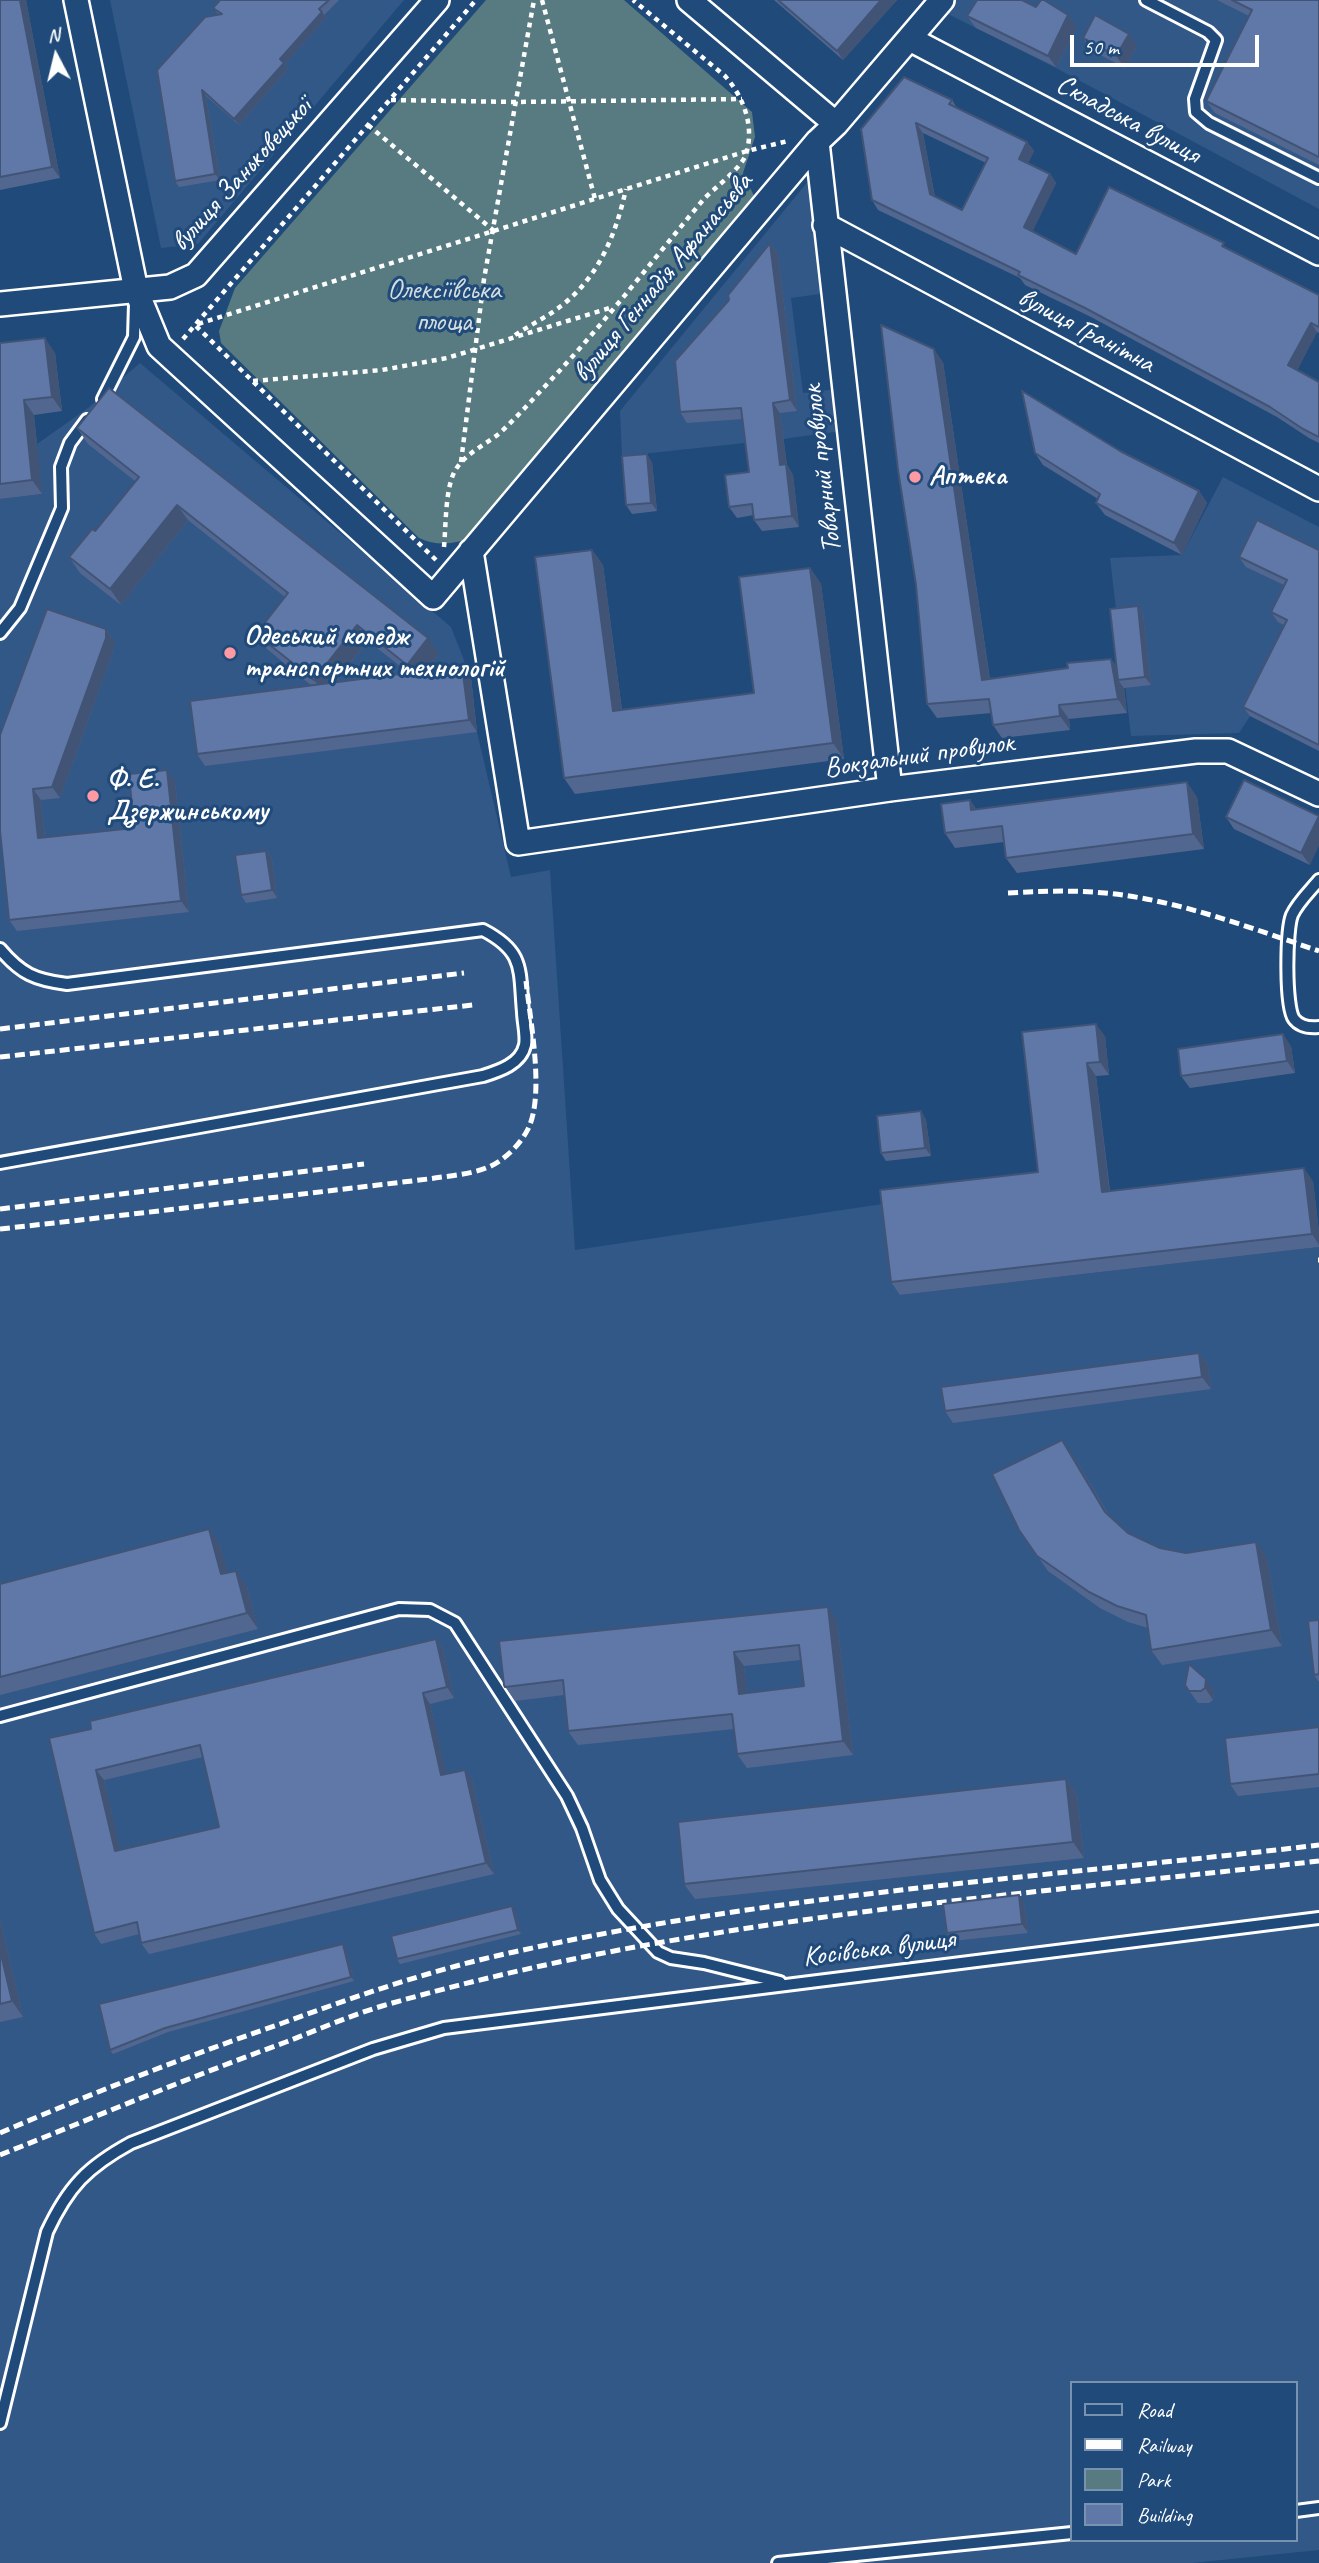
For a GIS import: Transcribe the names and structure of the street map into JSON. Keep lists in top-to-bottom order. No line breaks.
{"streets":{"street":["Складська вулиця","вулиця Заньковецької","вулиця Геннадія Афанасьєва","вулиця Гранітна","Товарний провулок","Вокзальний провулок"],"lane":["Косівська вулиця"]},"crossings":[["Складська вулиця","вулиця Геннадія Афанасьєва"],["вулиця Геннадія Афанасьєва","Товарний провулок"],["вулиця Геннадія Афанасьєва","Вокзальний провулок"],["вулиця Гранітна","Товарний провулок"],["Товарний провулок","Вокзальний провулок"]],"parks":["Олексіївська площа"],"places":["Аптека","Одеський коледж транспортних технологій","Ф. Е. Дзержинському"],"legend":["Road","Railway","Park","Building"],"scale_bar":"50 m","north":"top"}
